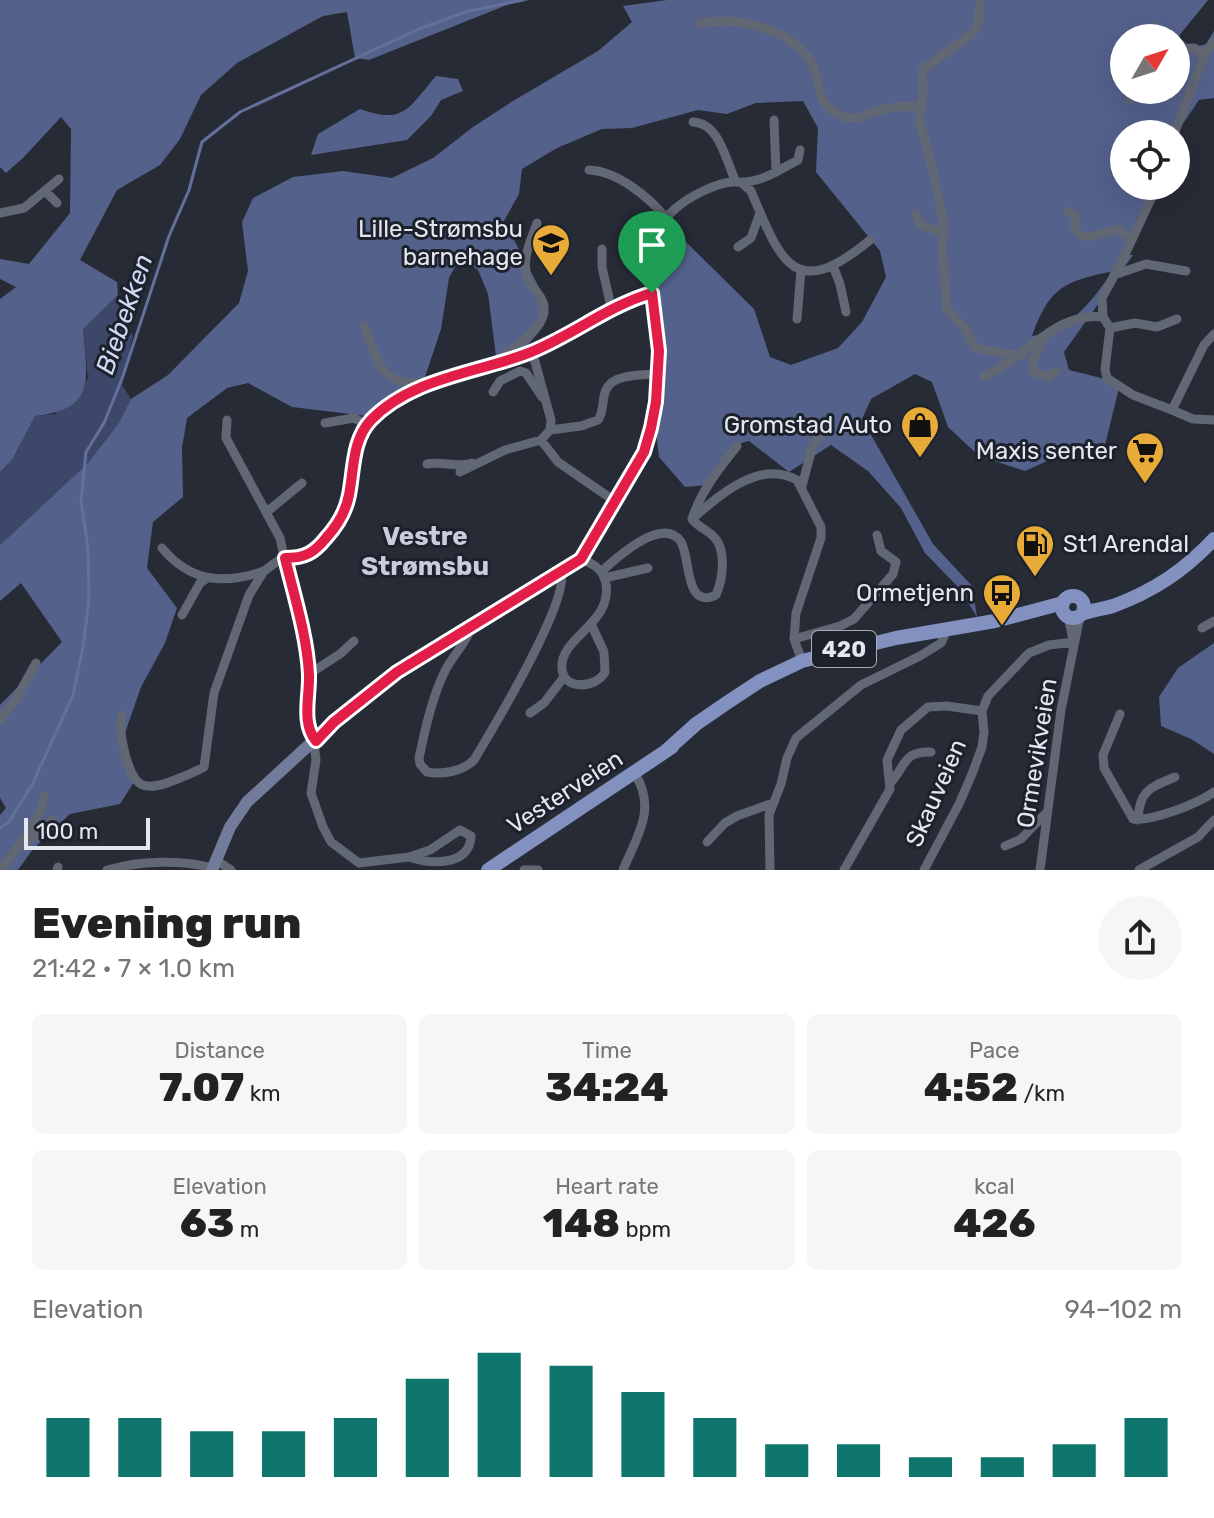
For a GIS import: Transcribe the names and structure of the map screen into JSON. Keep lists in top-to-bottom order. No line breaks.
{"streets":{"main road":["420","Vesterveien"],"street":["Ormevikveien","Skauveien"]},"crossings":[["Ormevikveien","Vesterveien"]],"districts":["Vestre Strømsbu"],"water":["Biebekken"],"places":{"school or university":["Lille-Strømsbu barnehage"],"shop":["Gromstad Auto"],"supermarket":["Maxis senter"],"fuel station":["St1 Arendal"],"bus stop":["Ormetjenn"]},"scale_bar":"100 m","north":"top right","page":{"scale":"100 m","heading":["Evening run","21:42 · 7 × 1.0 km"],"stats":[["Distance","7.07 km"],["Time","34:24"],["Pace","4:52 /km"],["Elevation","63 m"],["Heart rate","148 bpm"],["kcal","426"]],"chart":["Elevation","94–102 m"]}}
